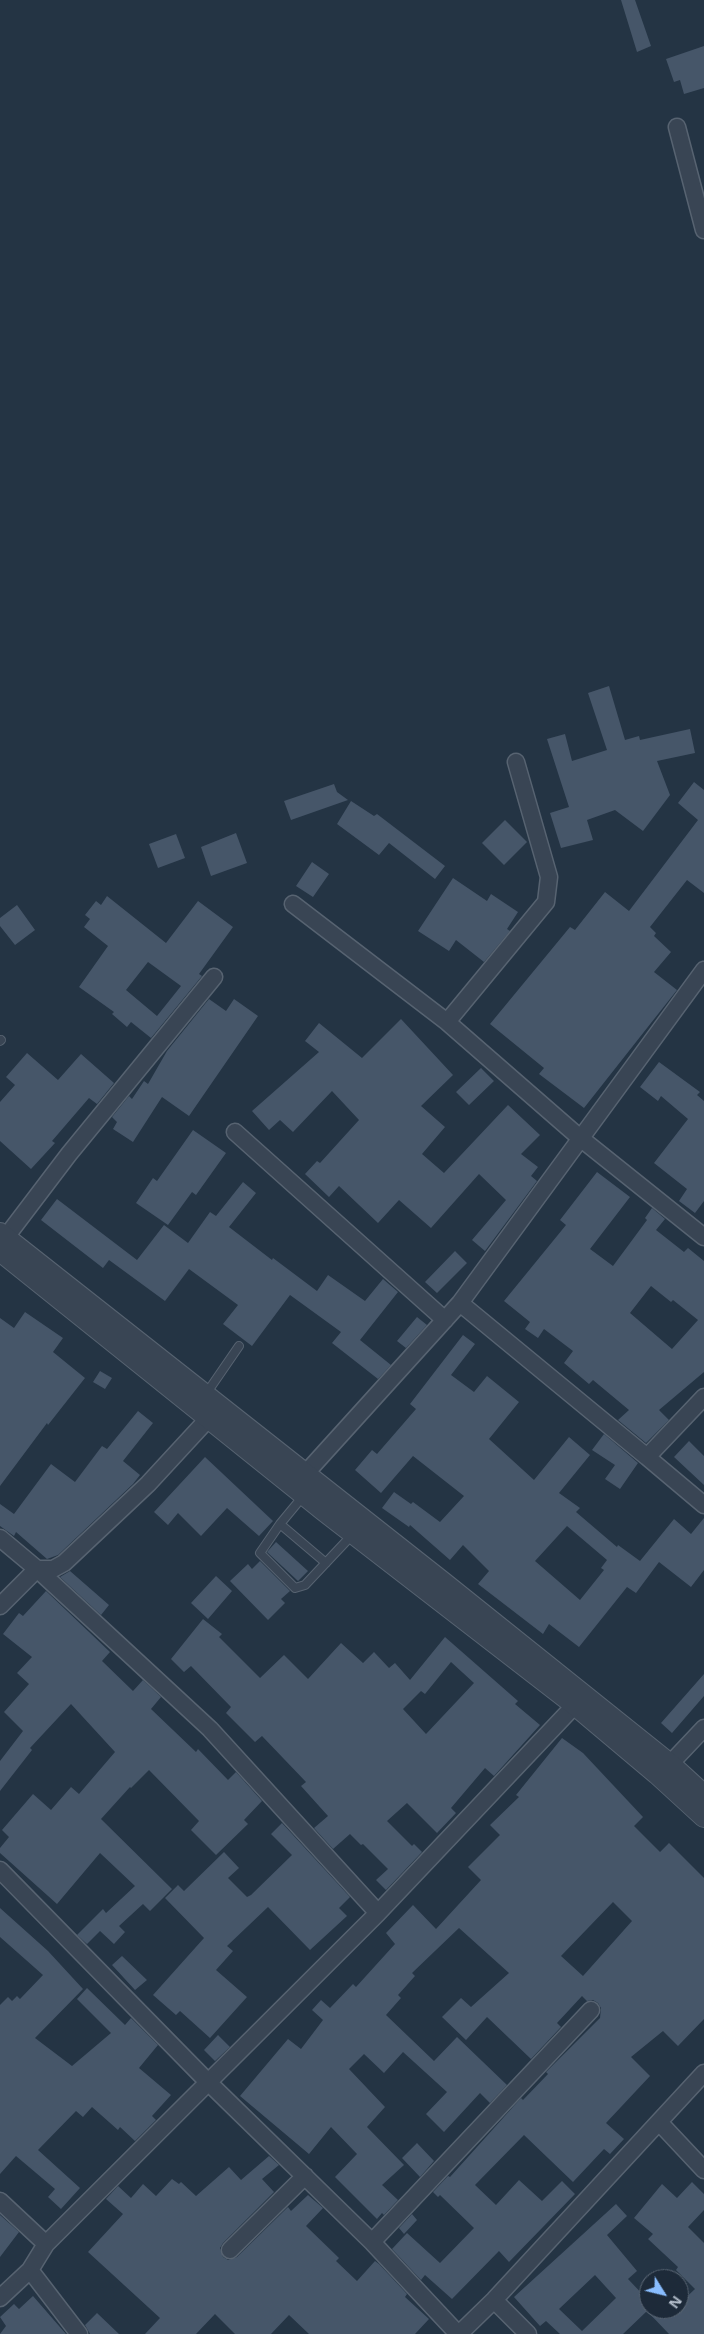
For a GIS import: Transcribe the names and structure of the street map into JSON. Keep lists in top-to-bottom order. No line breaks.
{"north":"bottom right"}
